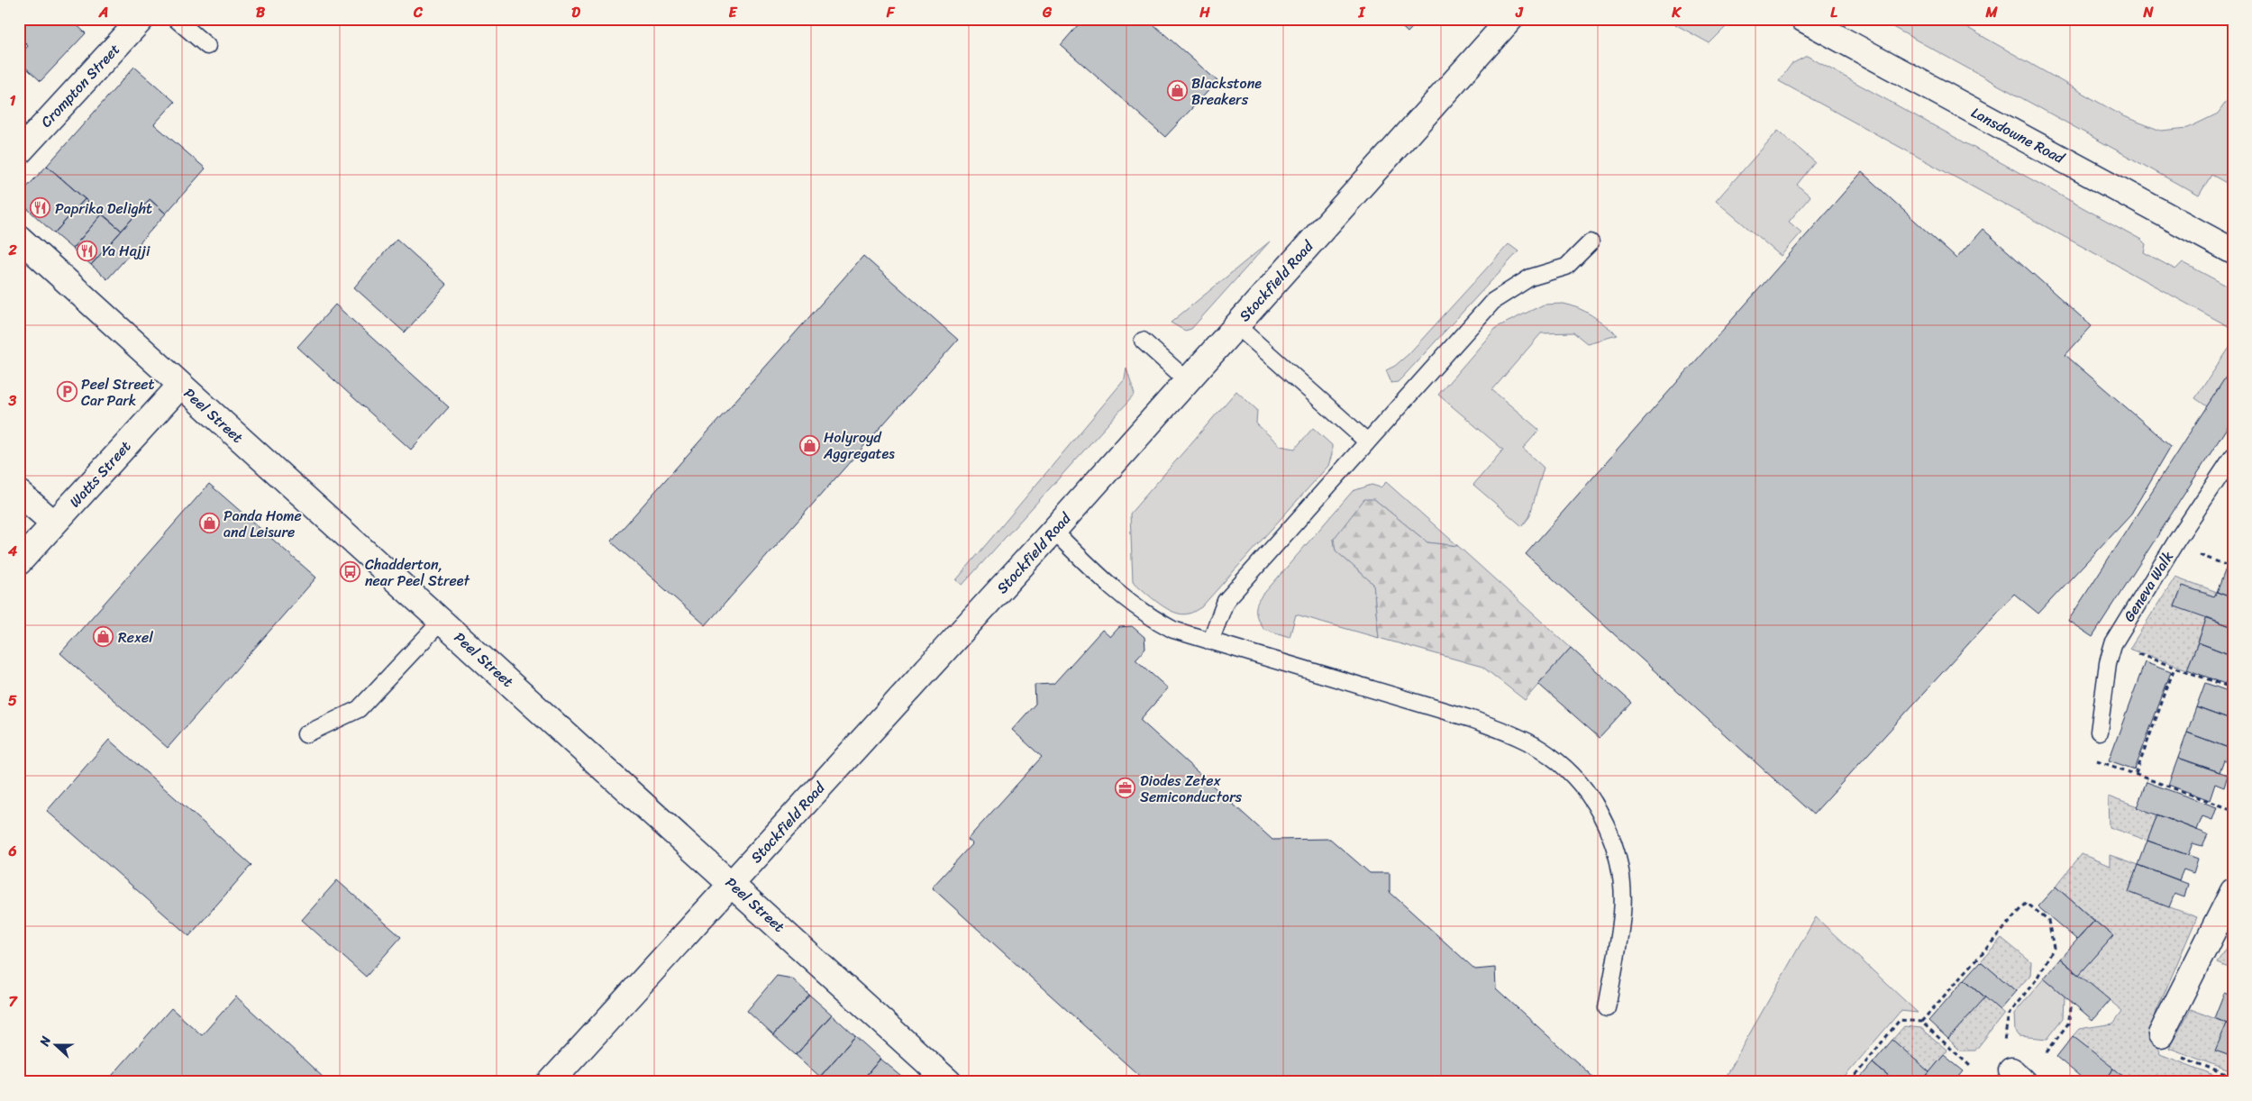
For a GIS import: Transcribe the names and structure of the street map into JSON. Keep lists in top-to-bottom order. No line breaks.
{"streets":{"street":["Crompton Street","Lansdowne Road","Stockfield Road","Peel Street","Watts Street"],"lane":["Geneva Walk"]},"crossings":[["Stockfield Road","Peel Street"],["Peel Street","Watts Street"]],"places":{"shop":["Blackstone Breakers","Holyroyd Aggregates","Panda Home and Leisure","Rexel"],"restaurant":["Paprika Delight","Ya Hajji"],"parking":["Peel Street Car Park"],"bus stop":["Chadderton, near Peel Street"],"office":["Diodes Zetex Semiconductors"]},"north":"left","grid":{"columns":["A","B","C","D","E","F","G","H","I","J","K","L","M","N"],"rows":["1","2","3","4","5","6","7"]}}
